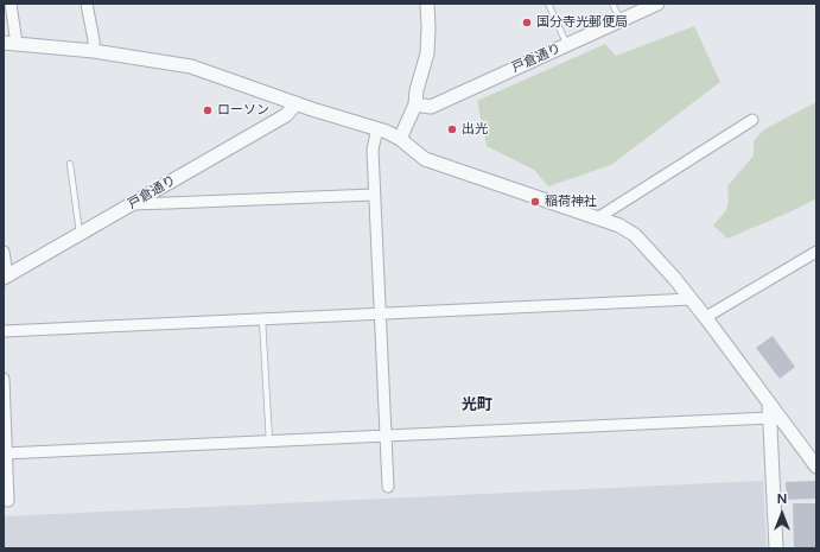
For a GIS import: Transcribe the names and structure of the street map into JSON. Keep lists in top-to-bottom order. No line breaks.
{"streets":{"street":["戸倉通り"]},"districts":["光町"],"places":["国分寺光郵便局","ローソン","出光","稲荷神社"],"north":"top"}
